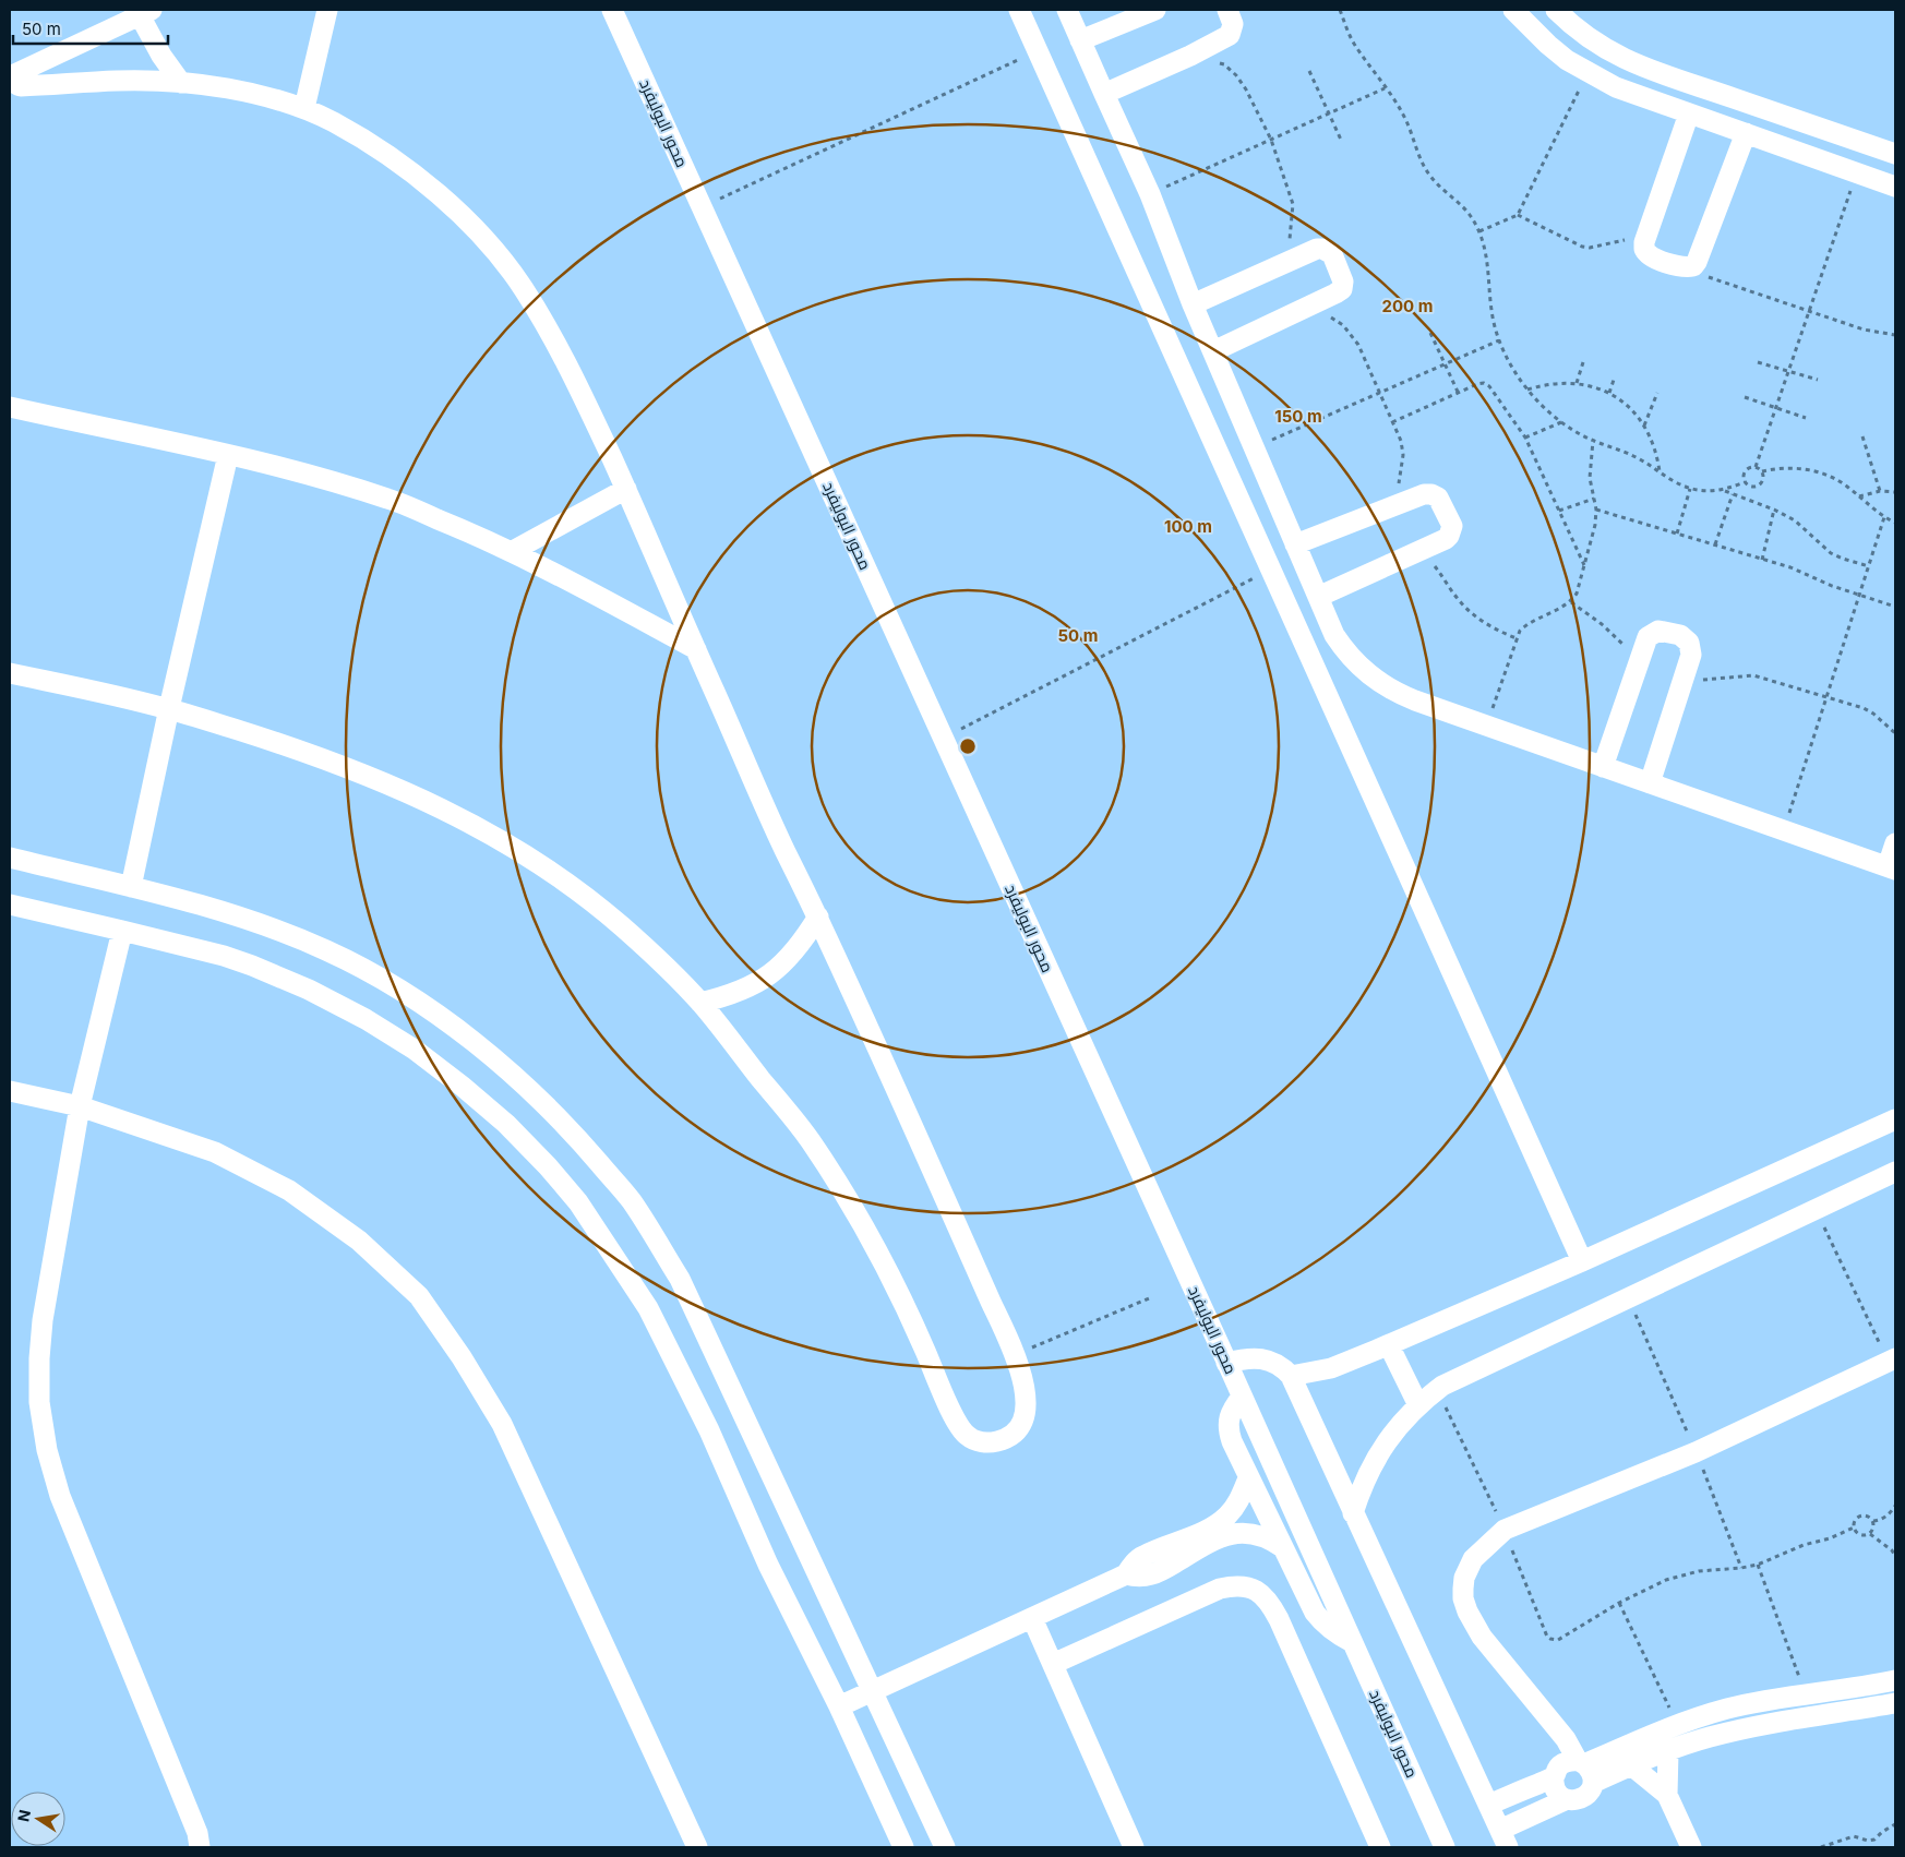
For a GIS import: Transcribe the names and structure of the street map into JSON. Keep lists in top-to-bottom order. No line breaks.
{"streets":{"street":["محور البوليفرد"]},"scale_bar":"50 m","north":"left","rings":["200 m","150 m","100 m","50 m"]}
